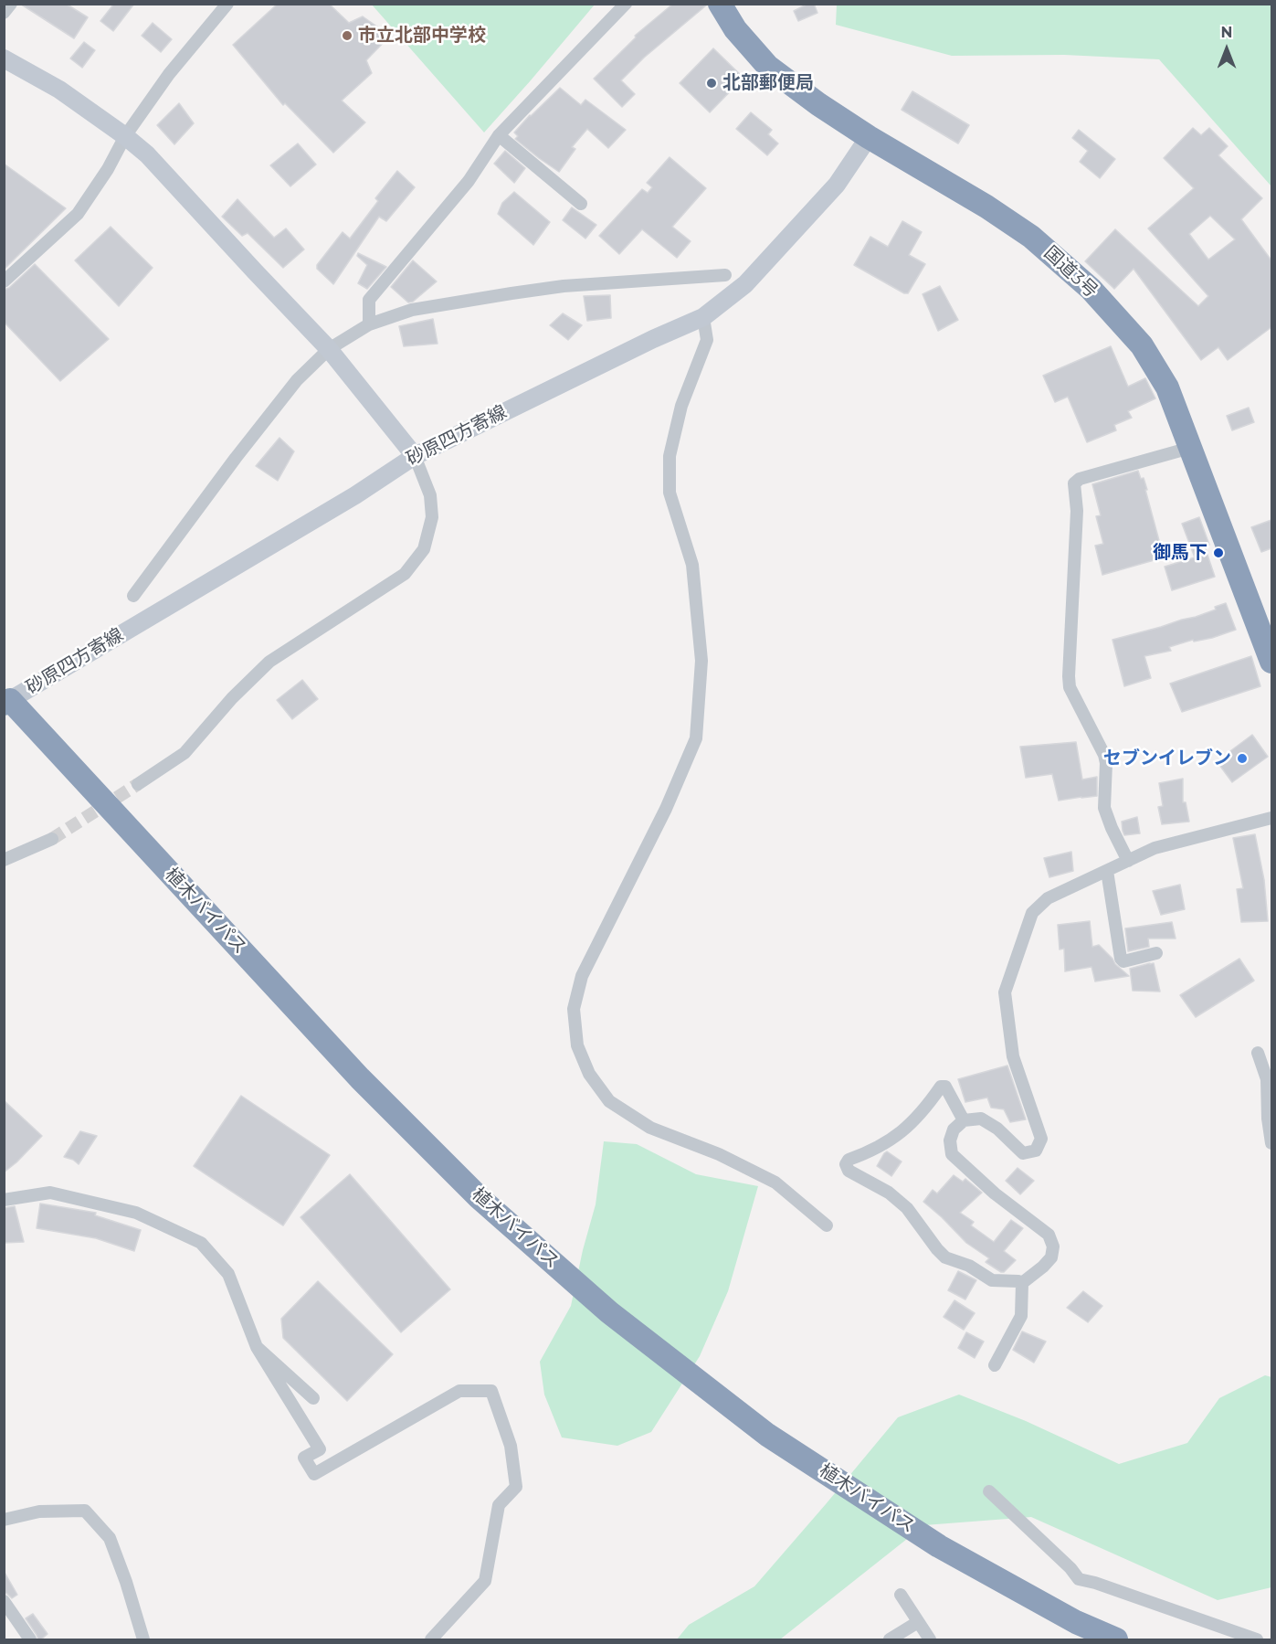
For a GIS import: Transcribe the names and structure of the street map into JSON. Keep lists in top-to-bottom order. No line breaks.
{"streets":{"highway":["国道3号","植木バイパス"],"main road":["砂原四方寄線"]},"crossings":[["国道3号","砂原四方寄線"],["砂原四方寄線","植木バイパス"]],"places":["市立北部中学校","北部郵便局","御馬下","セブンイレブン"],"north":"top"}
